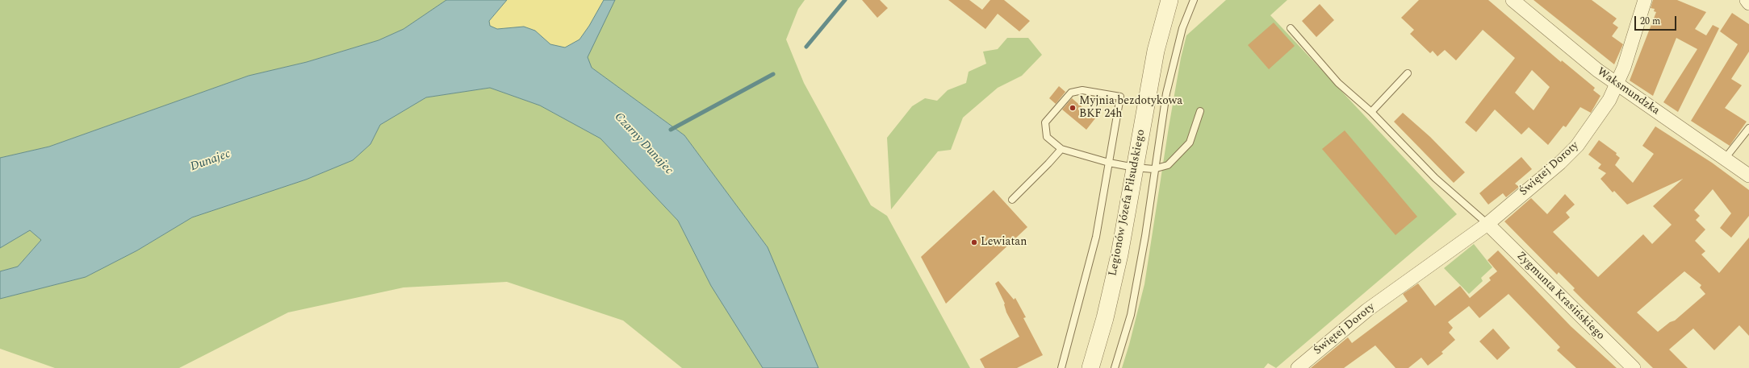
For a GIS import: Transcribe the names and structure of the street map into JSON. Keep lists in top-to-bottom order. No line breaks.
{"streets":{"street":["Waksmundzka","Świętej Doroty","Legionów Józefa Piłsudskiego","Zygmunta Krasińskiego"]},"crossings":[["Waksmundzka","Świętej Doroty"],["Świętej Doroty","Zygmunta Krasińskiego"]],"water":["Czarny Dunajec","Dunajec"],"places":["Myjnia bezdotykowa BKF 24h","Lewiatan"],"scale_bar":"20 m"}
